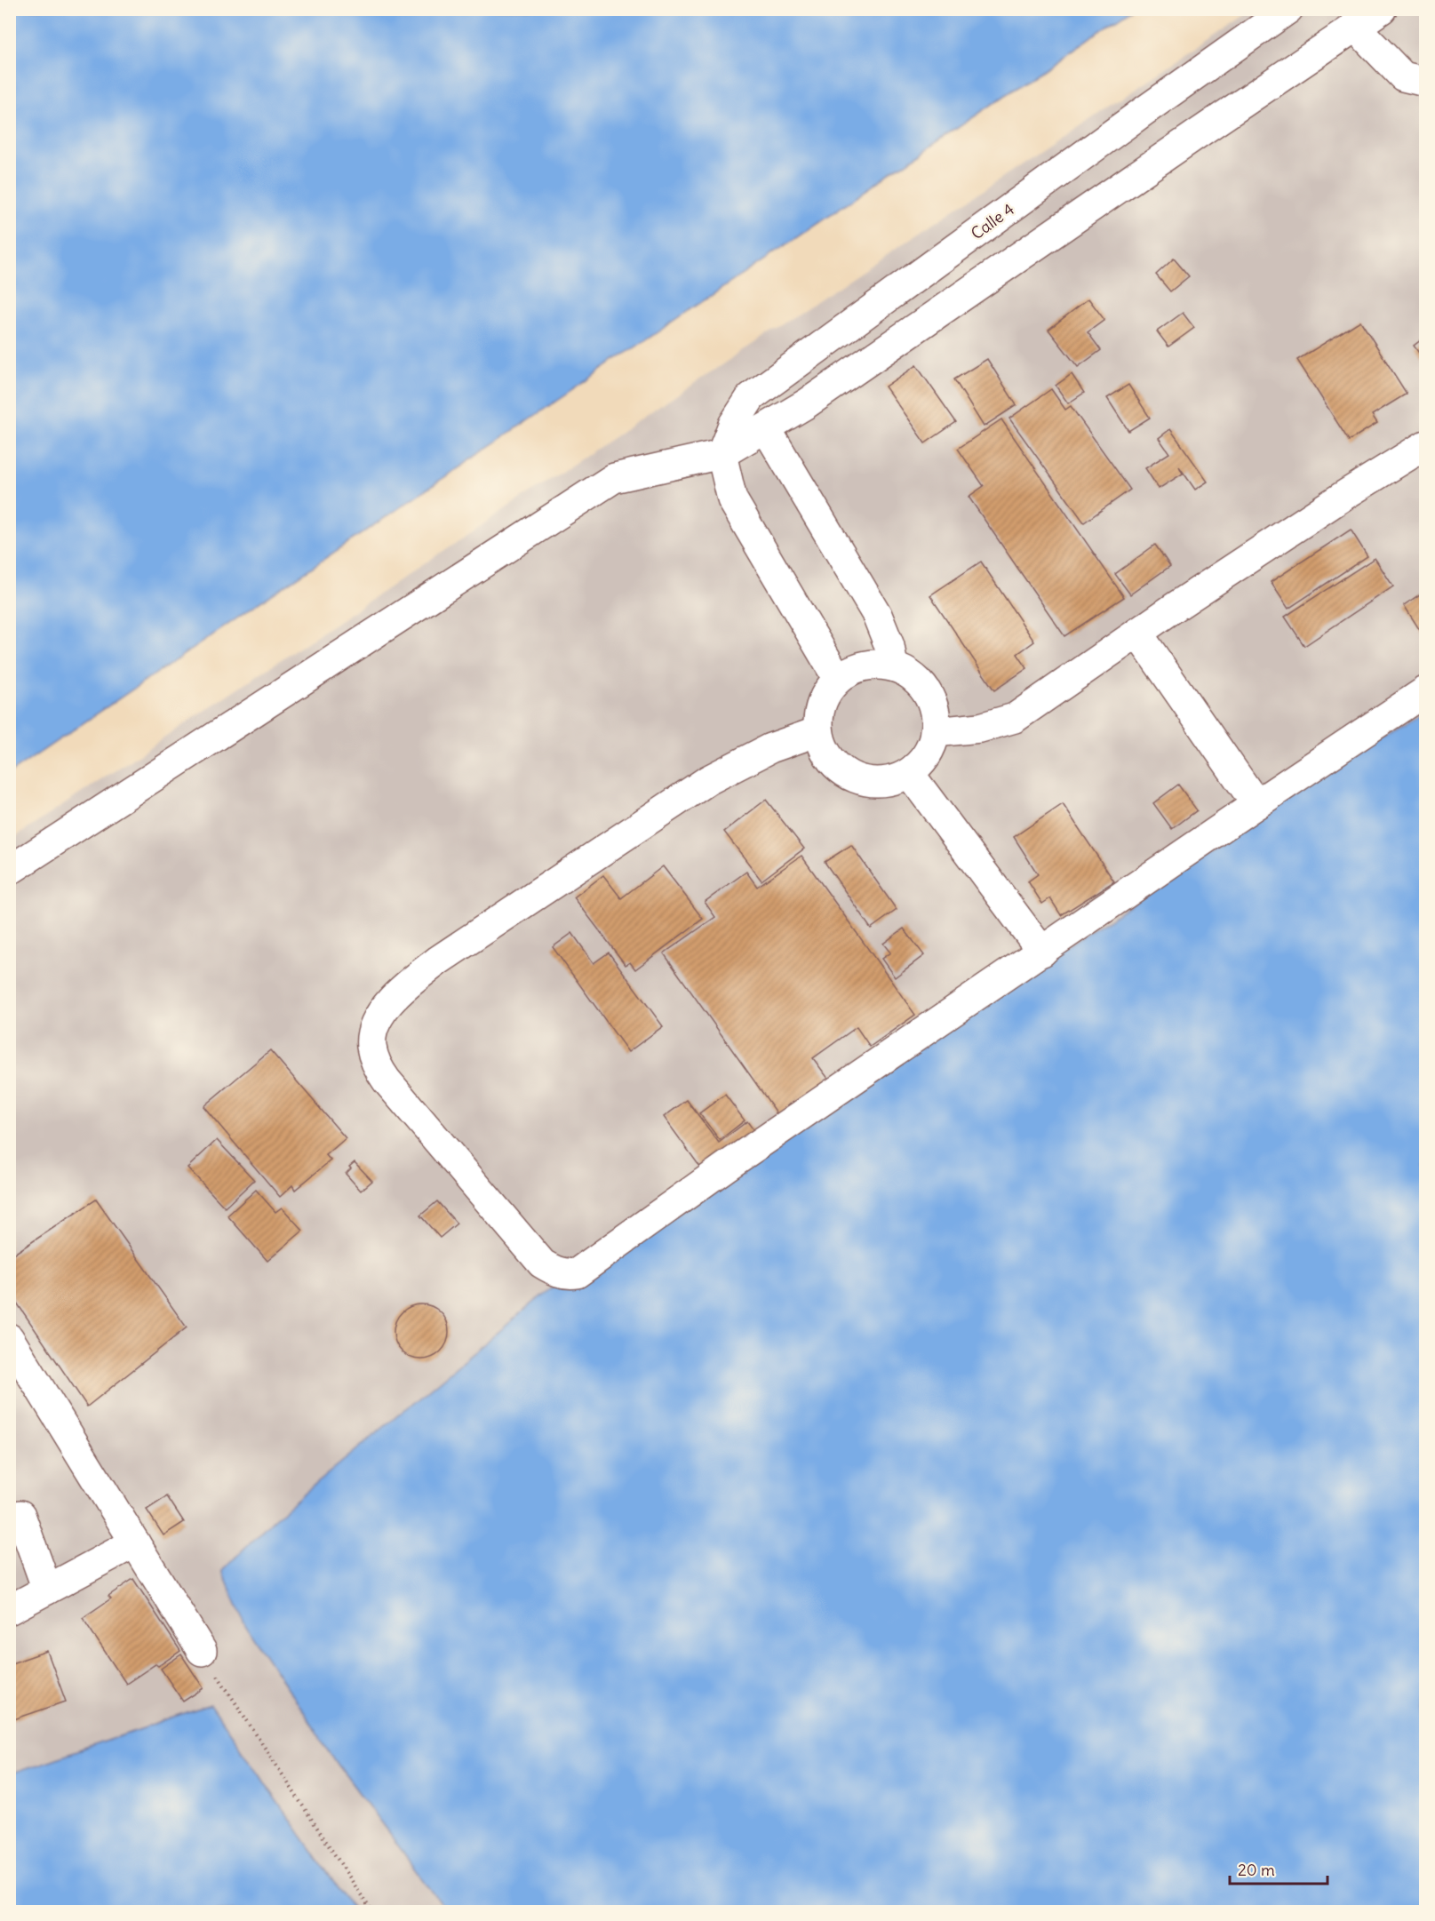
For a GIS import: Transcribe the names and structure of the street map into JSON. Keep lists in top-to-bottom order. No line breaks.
{"streets":{"lane":["Calle 4"]},"scale_bar":"20 m"}
